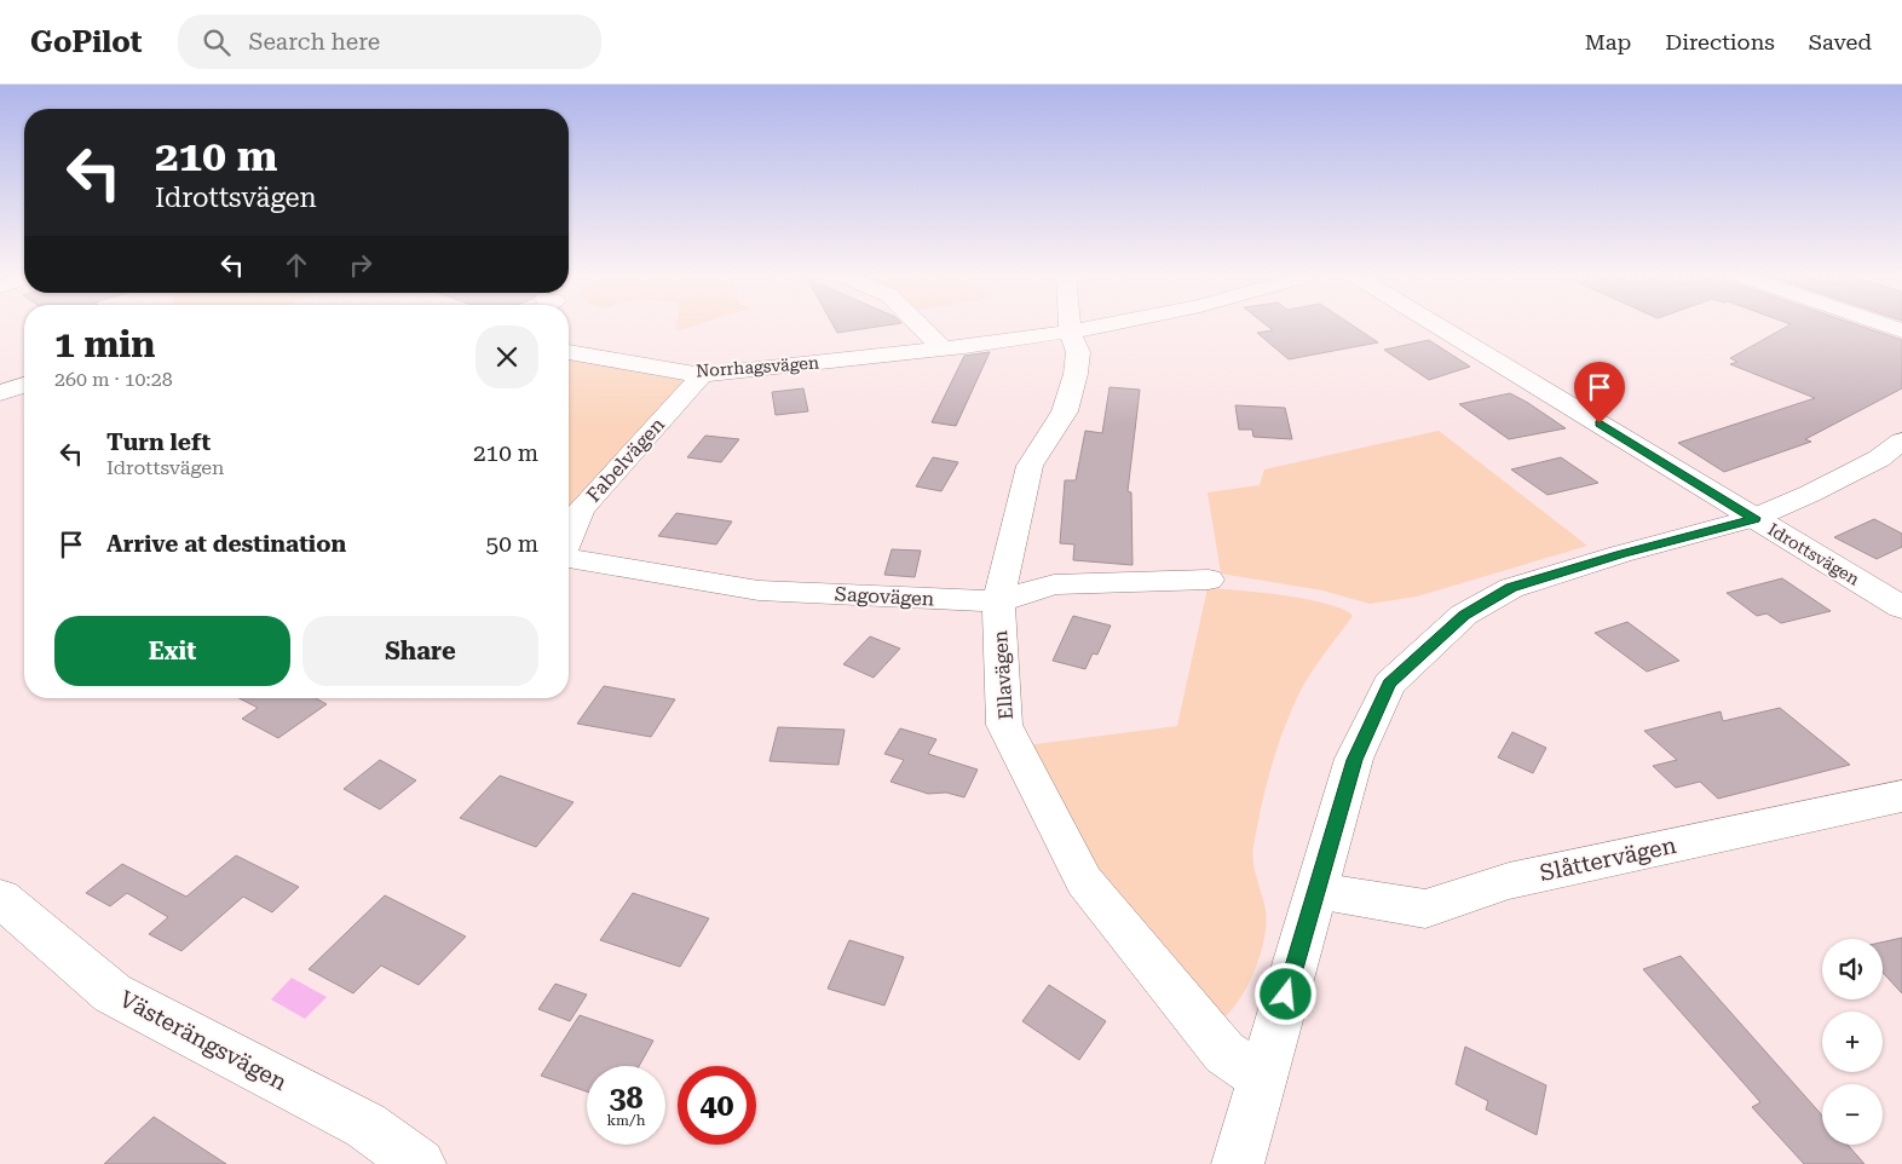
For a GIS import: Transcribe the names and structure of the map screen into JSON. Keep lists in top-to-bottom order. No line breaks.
{"streets":{"street":["Norrhagsvägen","Fabelvägen","Idrottsvägen","Sagovägen","Ellavägen","Slåttervägen","Västerängsvägen"]},"crossings":[["Norrhagsvägen","Fabelvägen"],["Norrhagsvägen","Ellavägen"],["Sagovägen","Ellavägen"]],"page":{"header":"GoPilot","search":"Search here","nav":["Map","Directions","Saved"],"turn":["210 m","Idrottsvägen"],"heading":["1 min","260 m · 10:28"],"list":[{"name":"Turn left","note":"Idrottsvägen","value":"210 m"},{"name":"Arrive at destination","value":"50 m"}],"buttons":["Exit","Share"],"map_buttons":["+","−"],"speed":"38 km/h","limit":"40"}}
